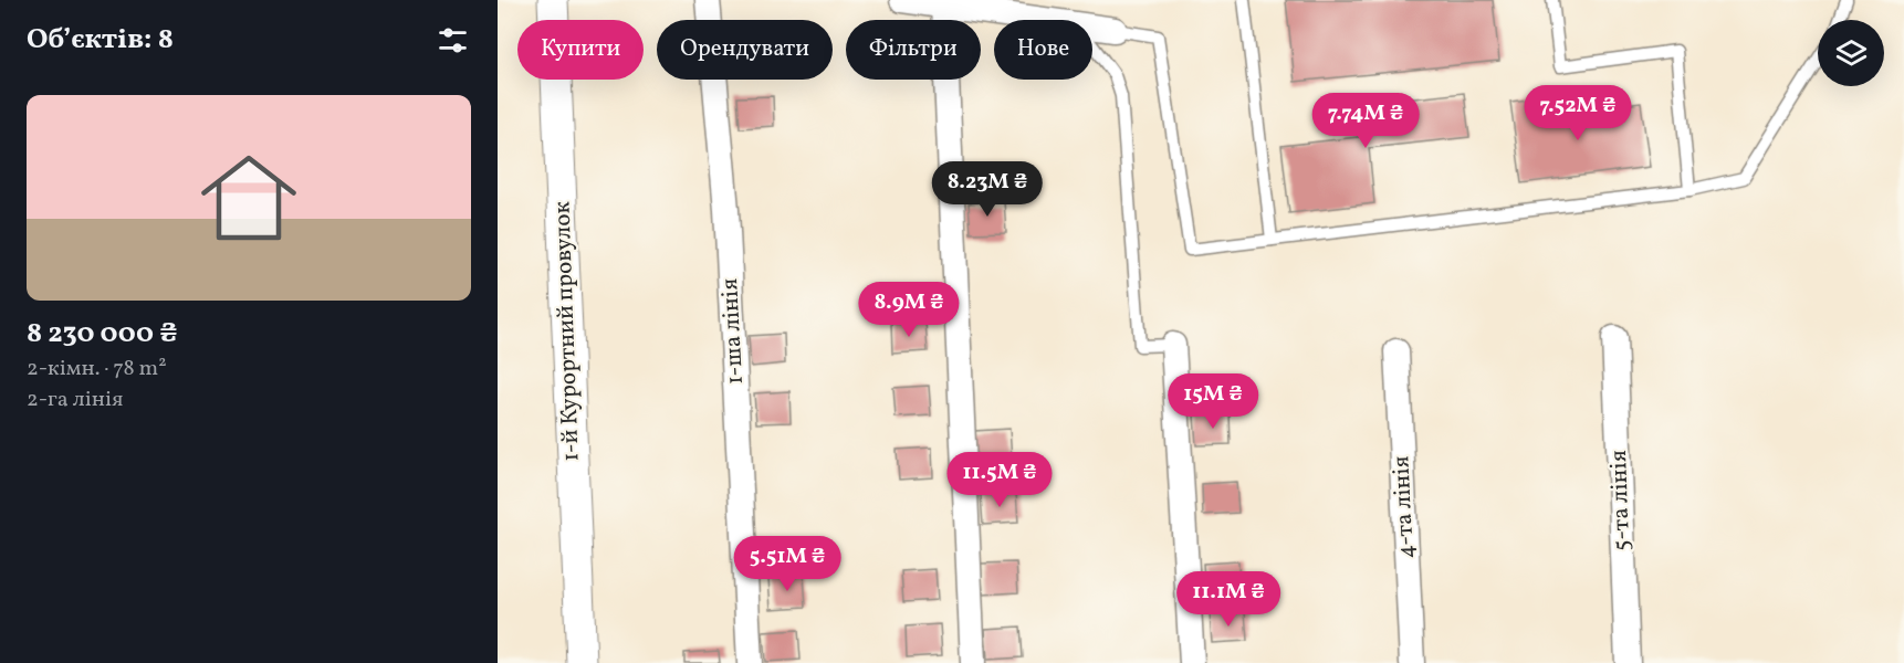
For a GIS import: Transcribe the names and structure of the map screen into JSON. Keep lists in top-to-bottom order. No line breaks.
{"streets":{"street":["1-й Курортний провулок","1-ша лінія","5-та лінія","4-та лінія"]},"page":{"heading":"Об’єктів: 8","chip":["Купити","Орендувати","Фільтри","Нове"],"list":[{"name":"8 230 000 ₴","note":"2-кімн. · 78 m² · 2-га лінія"}],"price":["7.52M ₴","7.74M ₴","8.23M ₴","8.9M ₴","15M ₴","11.5M ₴","5.51M ₴","11.1M ₴"]}}
